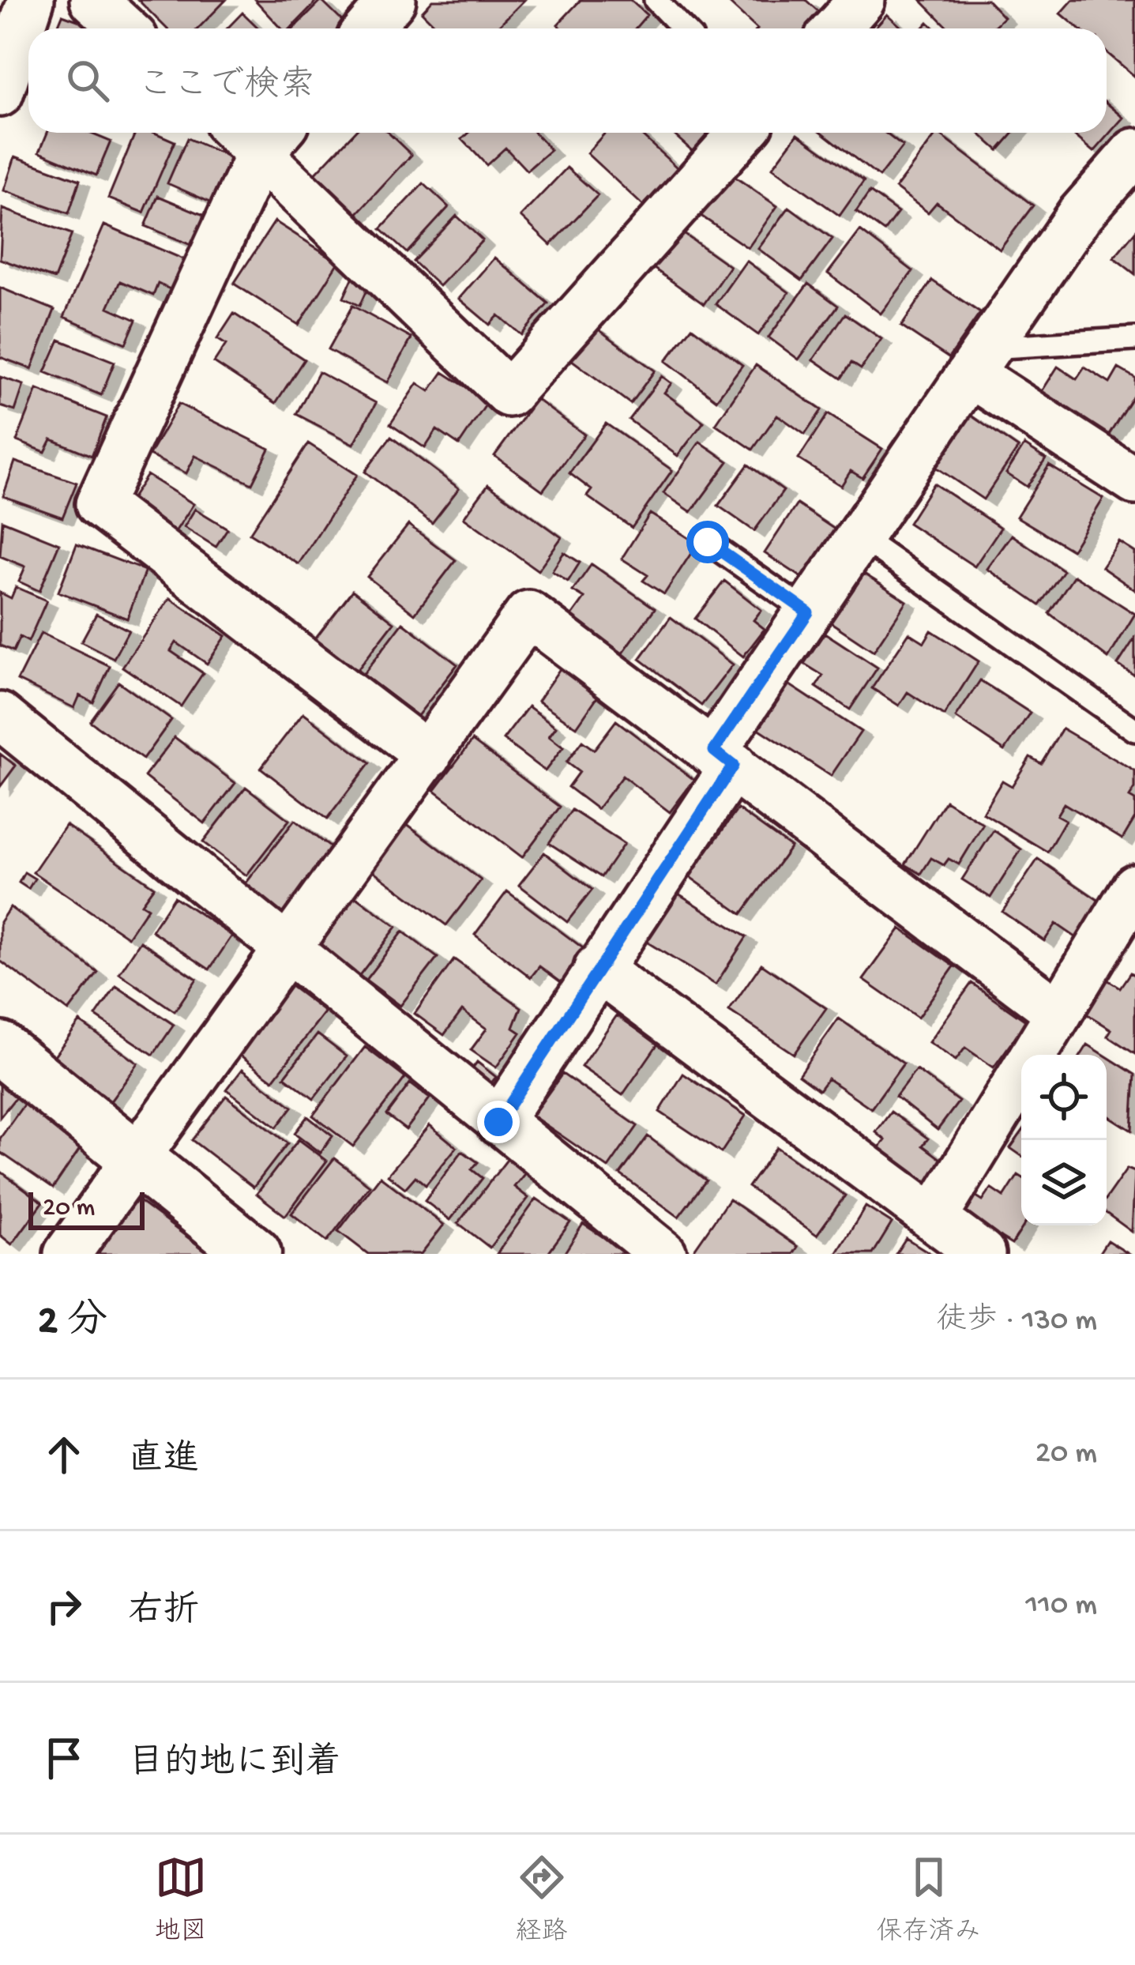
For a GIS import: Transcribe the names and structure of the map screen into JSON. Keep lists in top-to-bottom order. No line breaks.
{"scale_bar":"20 m","page":{"search":"ここで検索","scale":"20 m","heading":["2 分","徒歩 · 130 m"],"list":[["直進","20 m"],["右折","110 m"],"目的地に到着"],"nav":["地図","経路","保存済み"]}}
